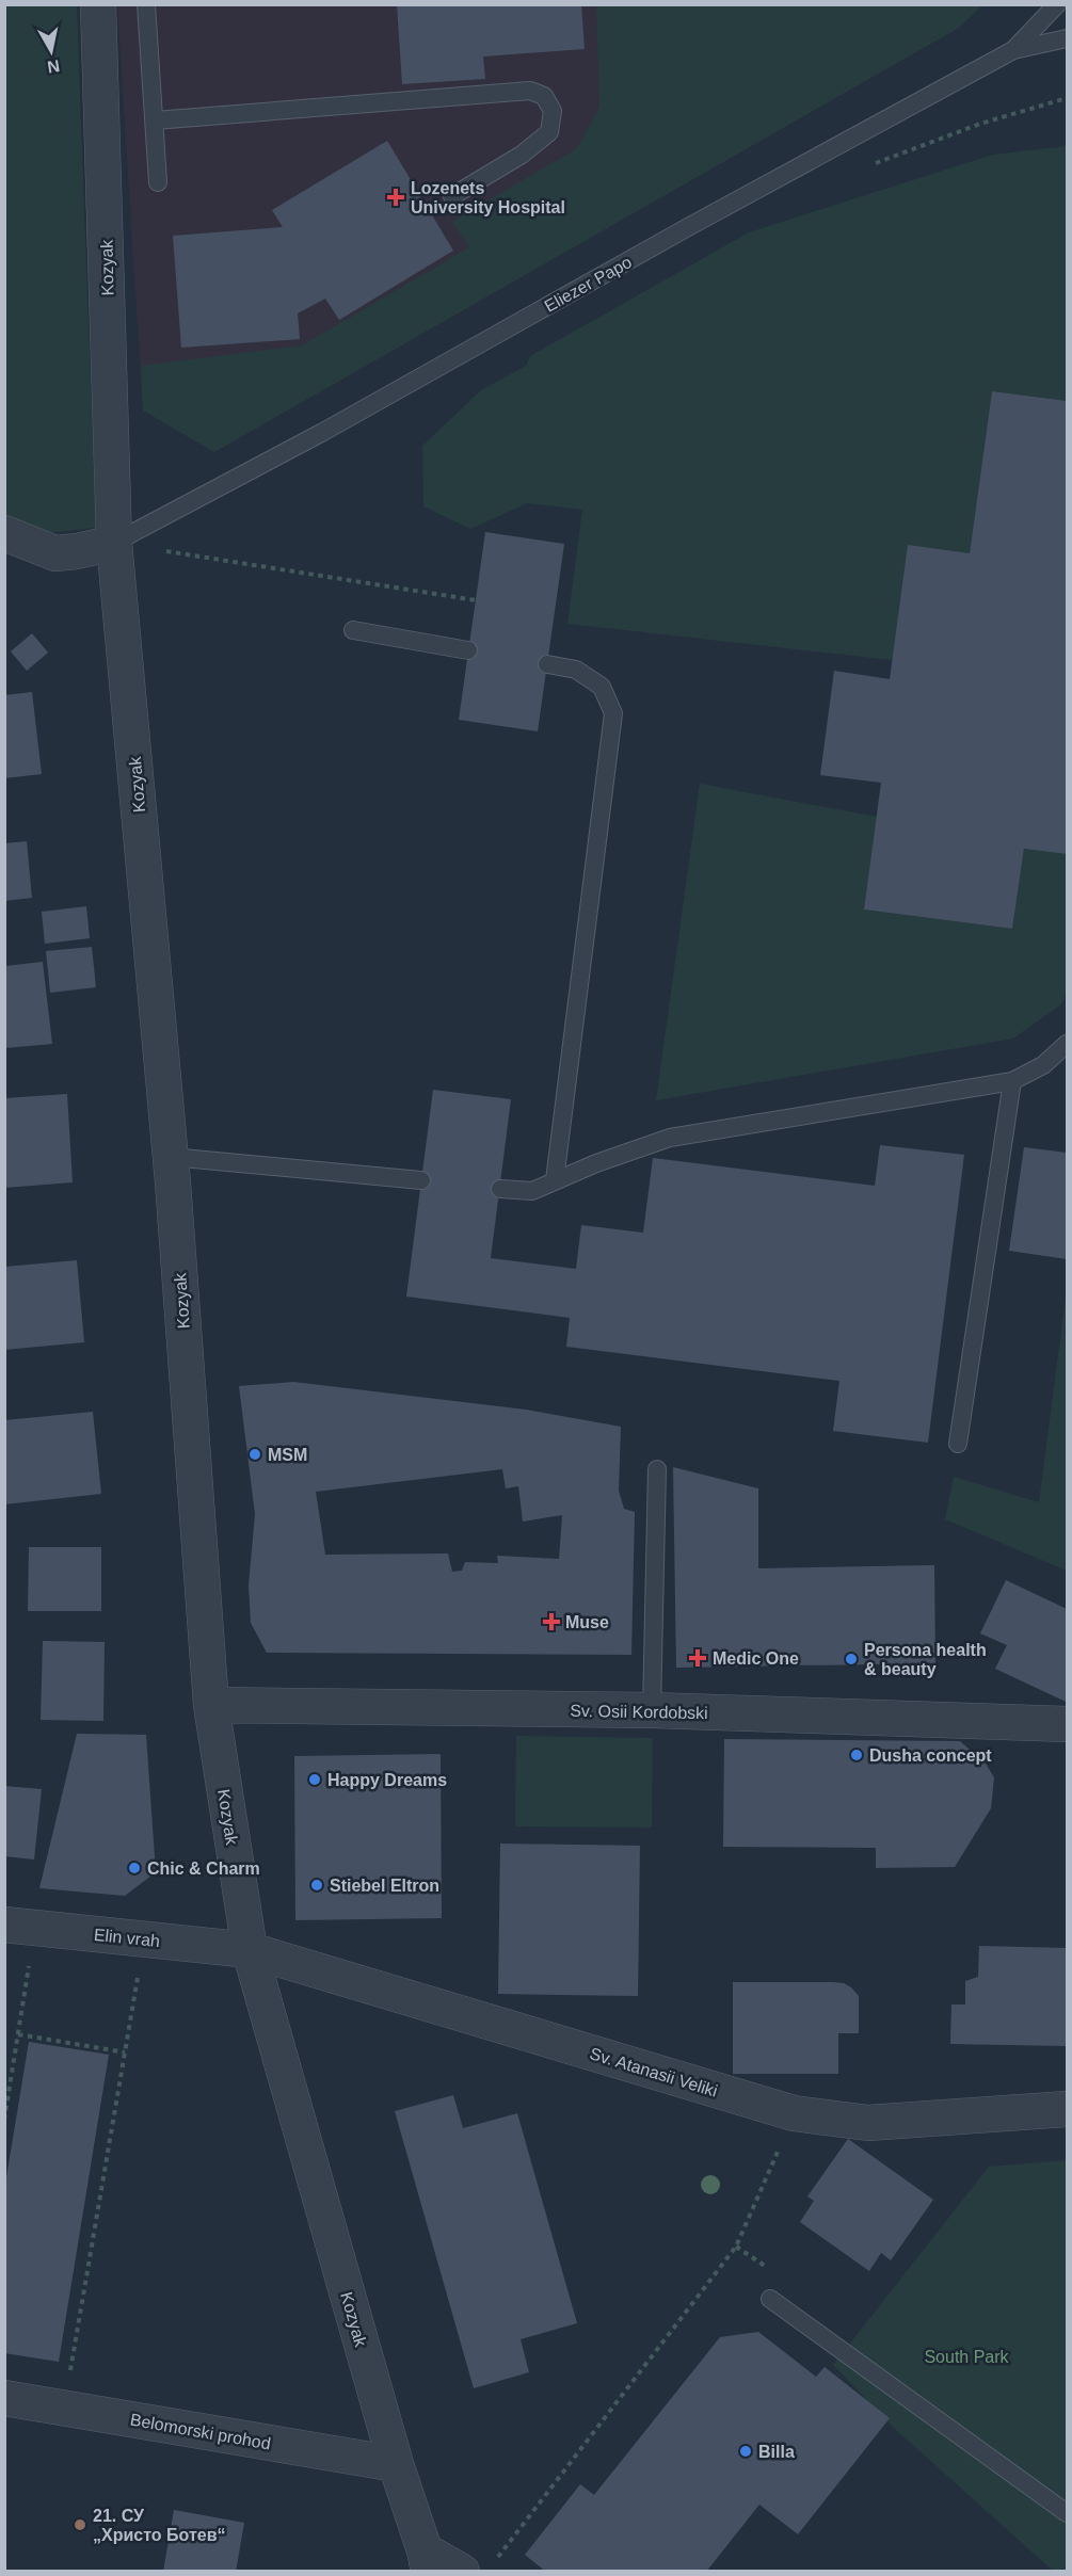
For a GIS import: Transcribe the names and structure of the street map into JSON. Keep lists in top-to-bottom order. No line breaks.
{"streets":{"street":["Kozyak","Sv. Osii Kordobski","Elin vrah","Sv. Atanasii Veliki","Belomorski prohod"],"lane":["Eliezer Papo"]},"crossings":[["Kozyak","Eliezer Papo"],["Kozyak","Sv. Osii Kordobski"],["Kozyak","Elin vrah"],["Kozyak","Sv. Atanasii Veliki"],["Kozyak","Belomorski prohod"],["Elin vrah","Sv. Atanasii Veliki"]],"parks":["South Park"],"places":{"health":["Lozenets University Hospital","Muse","Medic One"],"other":["MSM","Persona health & beauty","Dusha concept","Happy Dreams","Chic & Charm","Stiebel Eltron","Billa","21. СУ „Христо Ботев“"]},"north":"bottom"}
